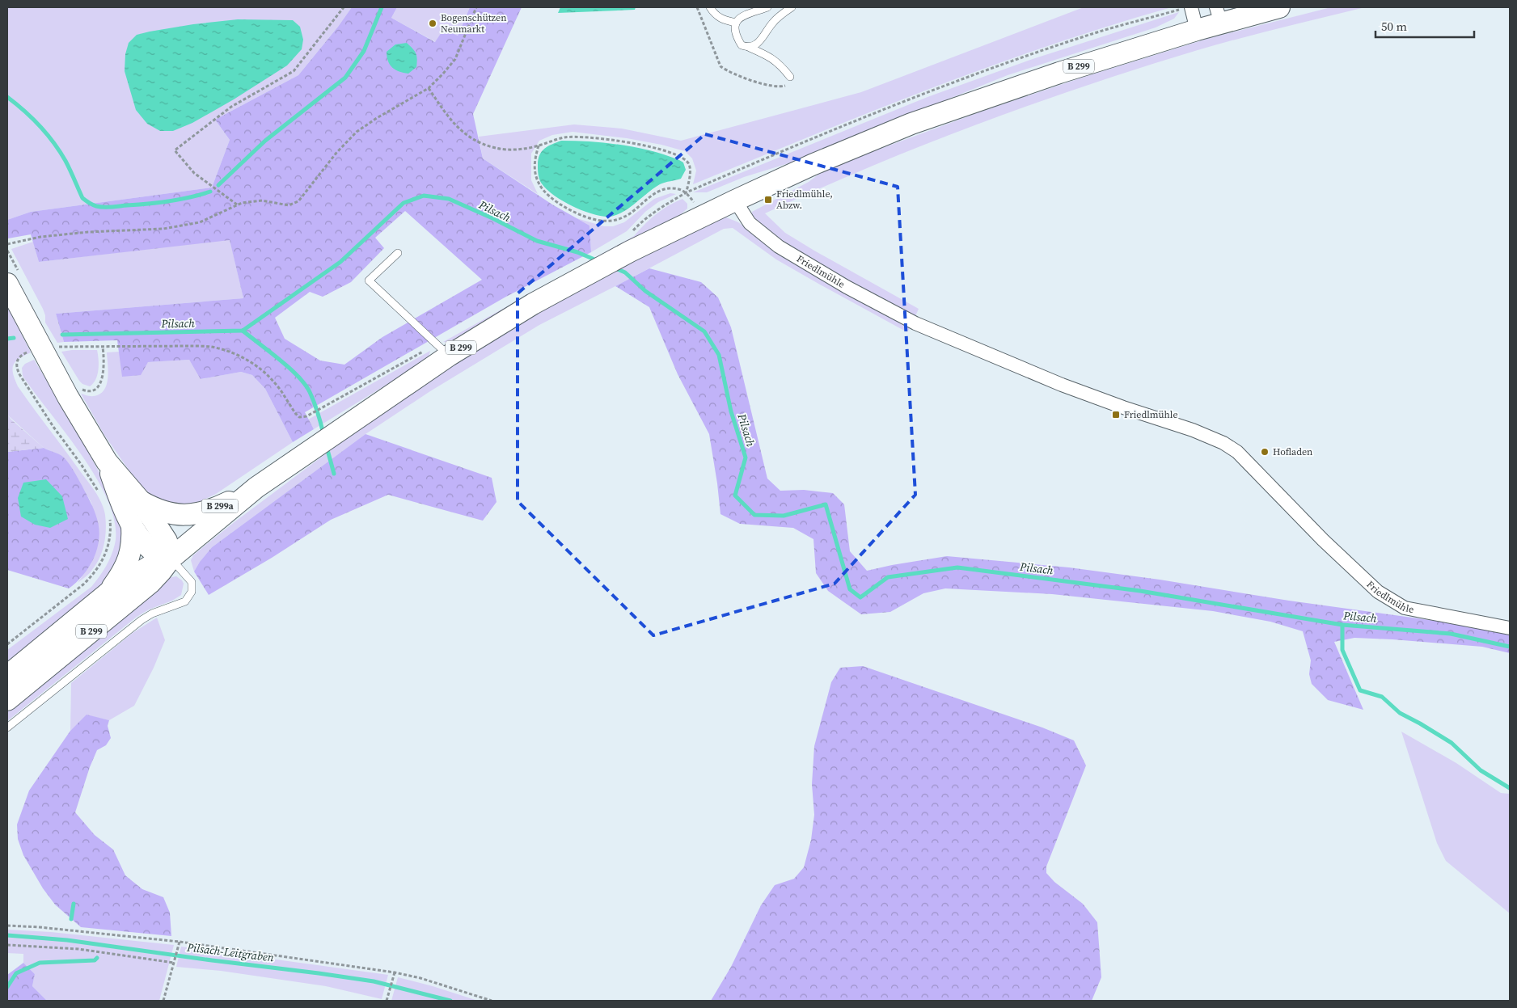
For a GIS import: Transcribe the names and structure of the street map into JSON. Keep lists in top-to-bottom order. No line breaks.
{"streets":{"main road":["B 299","B 299a"],"street":["Friedlmühle"]},"crossings":[["B 299","Friedlmühle"],["B 299","B 299a"]],"water":["Pilsach","Pilsach-Leitgraben"],"places":{"other":["Bogenschützen Neumarkt","Hofladen"],"transit":["Friedlmühle, Abzw.","Friedlmühle"]},"scale_bar":"50 m"}
